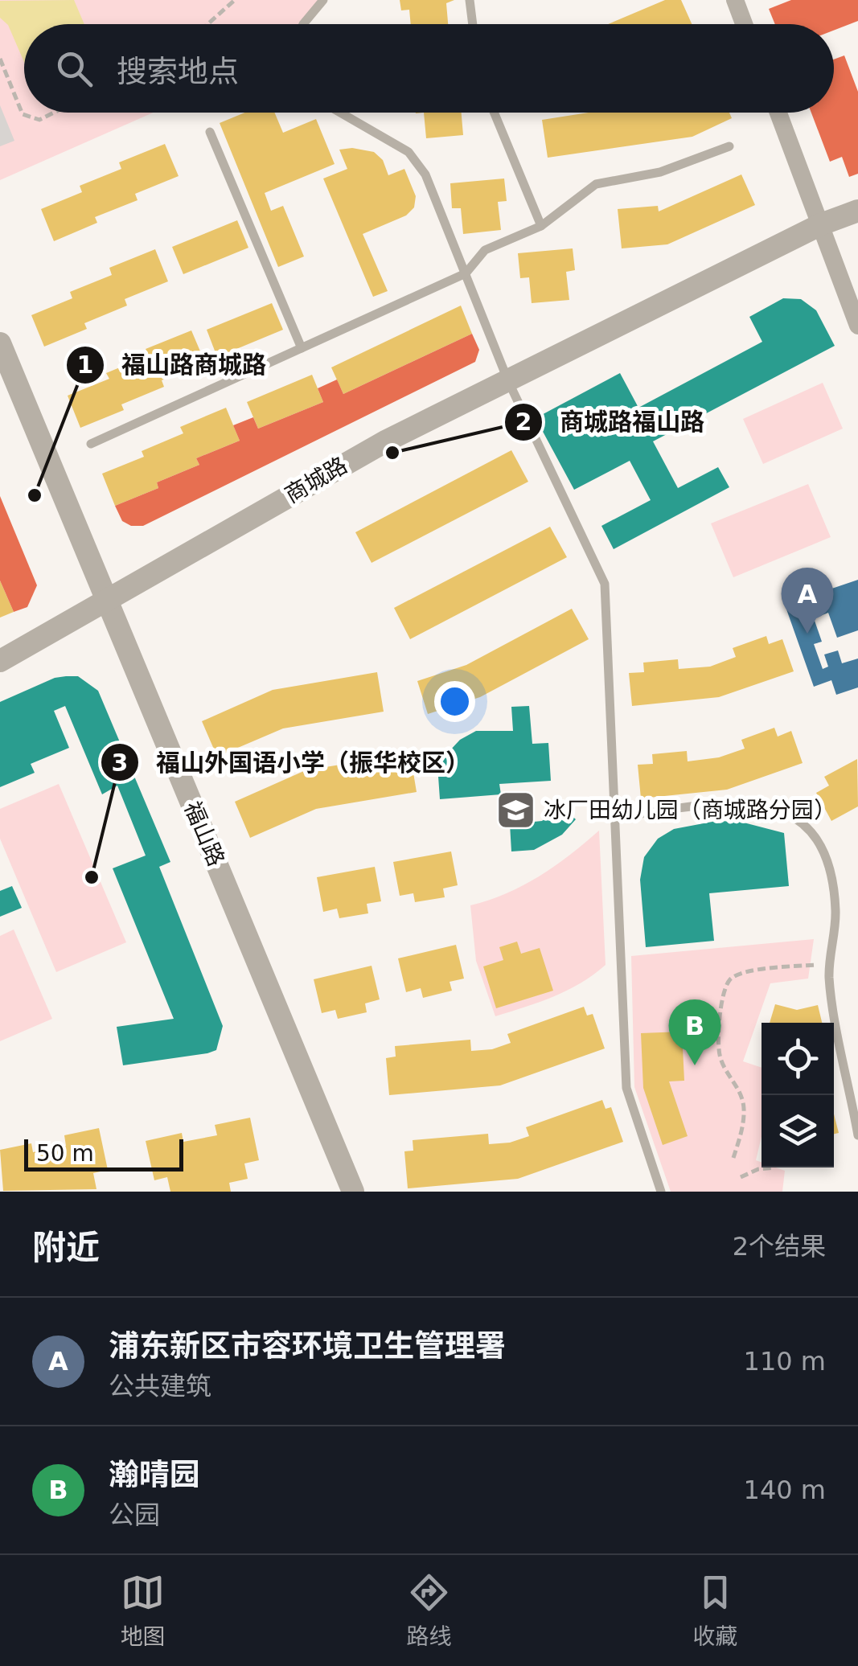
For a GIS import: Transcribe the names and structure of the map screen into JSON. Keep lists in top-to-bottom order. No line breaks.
{"streets":{"street":["商城路","福山路"]},"crossings":[["商城路","福山路"]],"places":{"other":["商城路福山路","福山路商城路","福山外国语小学（振华校区）"],"school or university":["冰厂田幼儿园（商城路分园）"]},"scale_bar":"50 m","page":{"search":"搜索地点","pins":["A","B"],"scale":"50 m","heading":["附近","2个结果"],"list":[{"mark":"A","name":"浦东新区市容环境卫生管理署","note":"公共建筑","value":"110 m"},{"mark":"B","name":"瀚晴园","note":"公园","value":"140 m"}],"nav":["地图","路线","收藏"]}}
